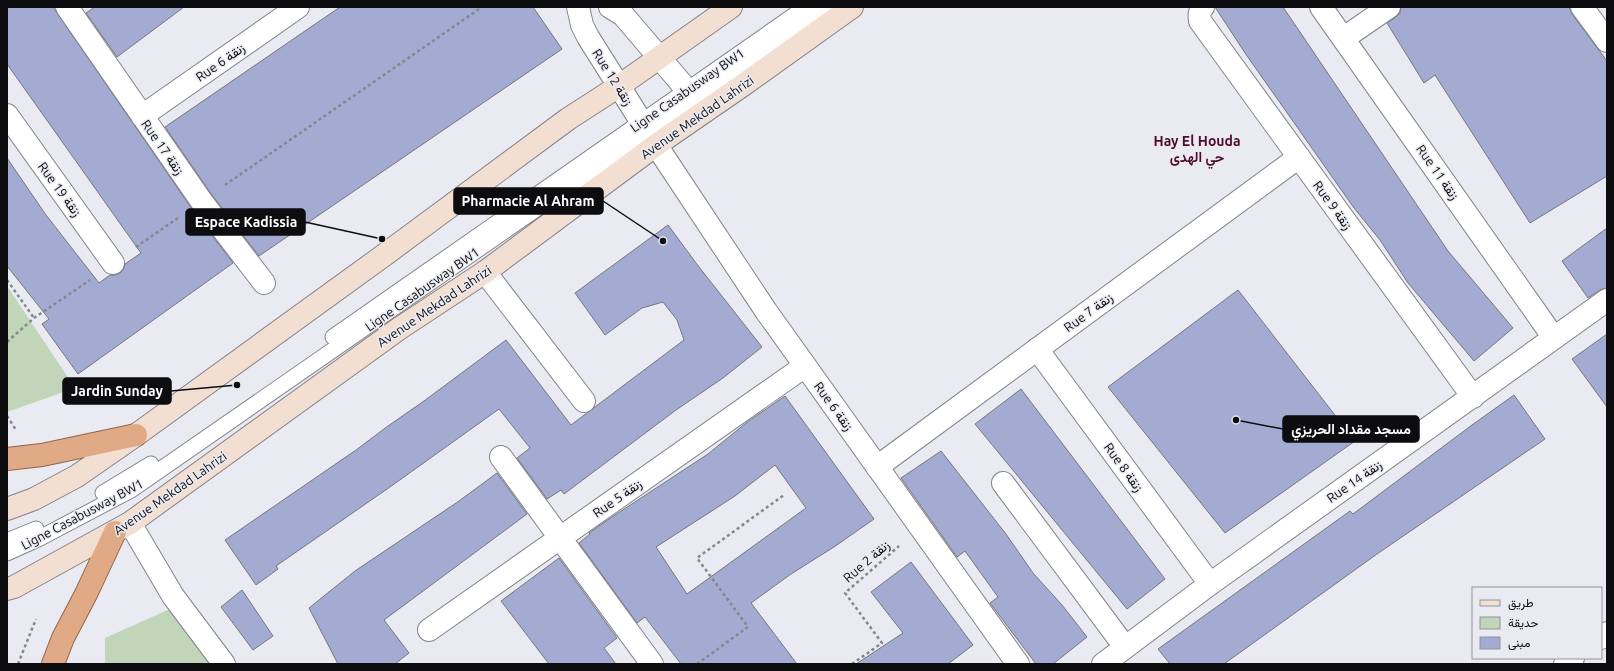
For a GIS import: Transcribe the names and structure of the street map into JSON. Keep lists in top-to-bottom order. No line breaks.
{"streets":{"main road":["Avenue Mekdad Lahrizi"],"street":["Rue 6 زنقة","Rue 12 زنقة","Rue 17 زنقة","Rue 11 زنقة","Rue 19 زنقة","Rue 9 زنقة","Rue 7 زنقة","Rue 8 زنقة","Rue 14 زنقة","Rue 5 زنقة"],"lane":["Ligne Casabusway BW1"],"path":["Rue 2 زنقة"]},"crossings":[["Rue 6 زنقة","Rue 12 زنقة"],["Rue 6 زنقة","Ligne Casabusway BW1"],["Rue 6 زنقة","Avenue Mekdad Lahrizi"],["Rue 6 زنقة","Rue 17 زنقة"],["Rue 6 زنقة","Rue 7 زنقة"],["Rue 6 زنقة","Rue 5 زنقة"],["Rue 6 زنقة","Rue 2 زنقة"],["Rue 12 زنقة","Ligne Casabusway BW1"],["Rue 12 زنقة","Avenue Mekdad Lahrizi"],["Ligne Casabusway BW1","Avenue Mekdad Lahrizi"],["Rue 11 زنقة","Rue 14 زنقة"],["Rue 9 زنقة","Rue 7 زنقة"],["Rue 9 زنقة","Rue 14 زنقة"],["Rue 7 زنقة","Rue 8 زنقة"],["Rue 8 زنقة","Rue 14 زنقة"]],"districts":["Hay El Houda حي الهدى"],"places":["Espace Kadissia","Pharmacie Al Ahram","Jardin Sunday","مسجد مقداد الحريزي"],"legend":["طريق","حديقة","مبنى"]}
